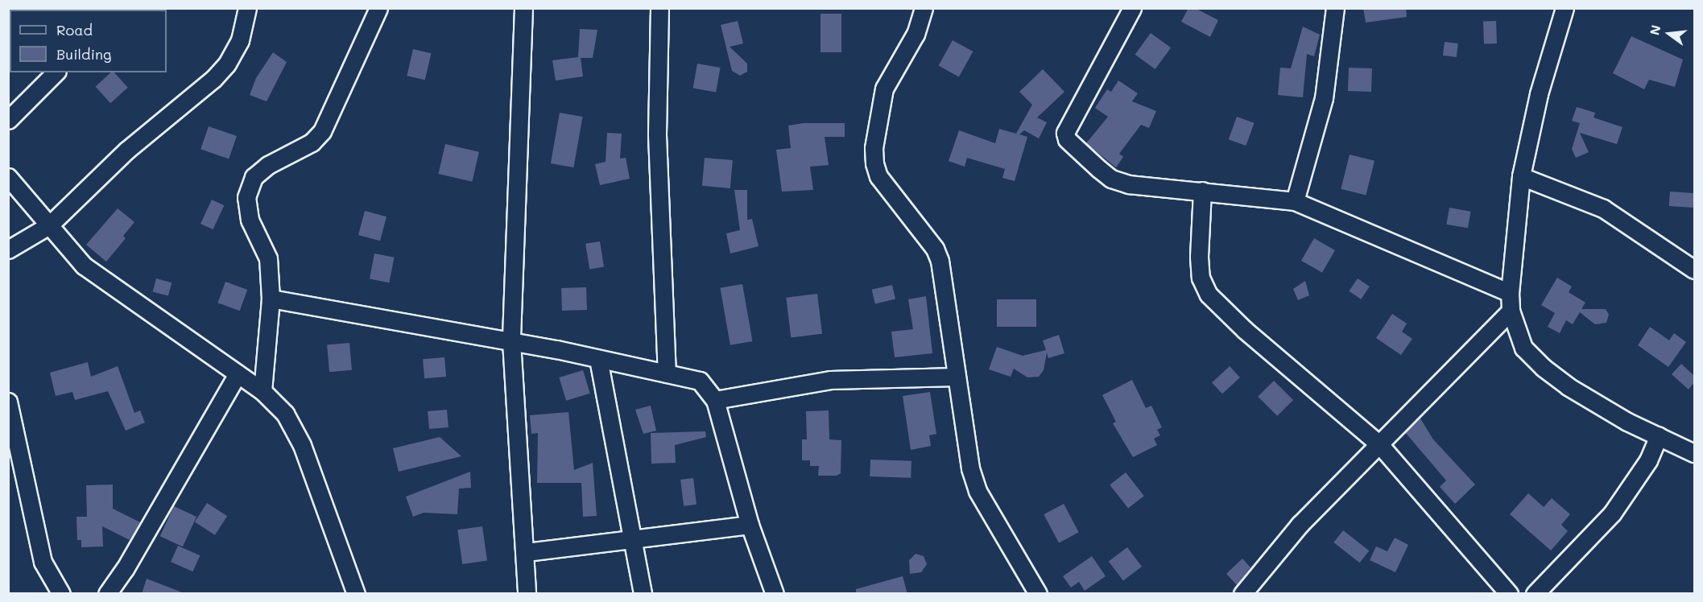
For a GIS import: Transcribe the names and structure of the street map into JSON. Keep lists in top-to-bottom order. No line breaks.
{"legend":["Road","Building"],"north":"left"}
